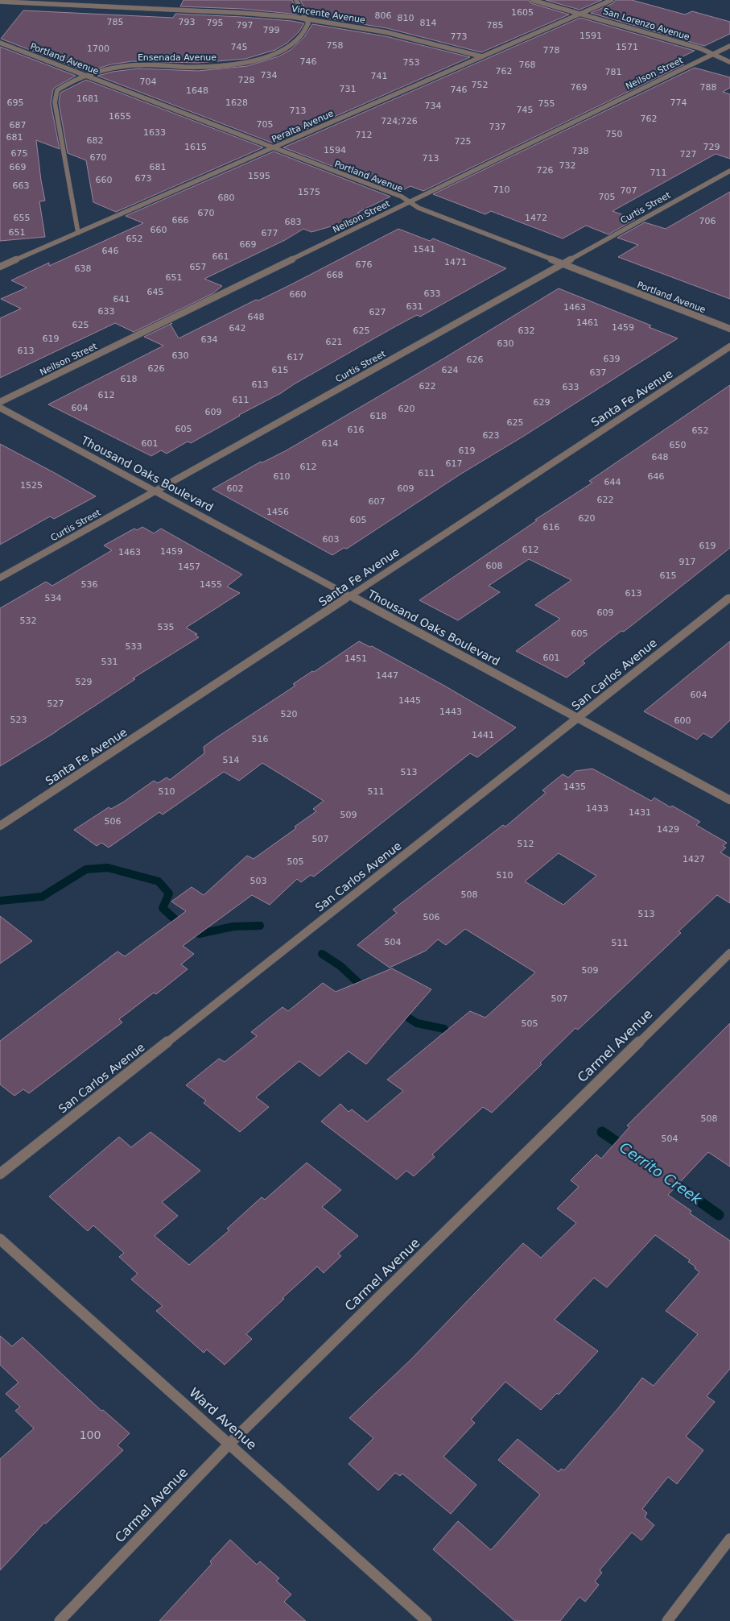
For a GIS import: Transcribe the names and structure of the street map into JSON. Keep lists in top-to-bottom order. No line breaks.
{"streets":{"street":["Vincente Avenue","San Lorenzo Avenue","Ensenada Avenue","Portland Avenue","Neilson Street","Peralta Avenue","Curtis Street","Santa Fe Avenue","Thousand Oaks Boulevard","San Carlos Avenue","Carmel Avenue","Ward Avenue"]},"crossings":[["Vincente Avenue","Ensenada Avenue"],["Vincente Avenue","Peralta Avenue"],["San Lorenzo Avenue","Neilson Street"],["San Lorenzo Avenue","Peralta Avenue"],["Ensenada Avenue","Portland Avenue"],["Ensenada Avenue","Peralta Avenue"],["Portland Avenue","Neilson Street"],["Portland Avenue","Peralta Avenue"],["Portland Avenue","Curtis Street"],["Curtis Street","Thousand Oaks Boulevard"],["Santa Fe Avenue","Thousand Oaks Boulevard"],["Thousand Oaks Boulevard","San Carlos Avenue"],["Carmel Avenue","Ward Avenue"]],"water":["Cerrito Creek"],"house_numbers":["1605","806","810","785","793","795","814","797","785","799","1591","773","758","745","1571","1700","778","746","753","768","762","781","734","741","728","704","752","769","788","731","746","1648","1681","695","1628","774","755","734","745","713","1655","762","724;726","705","687","737","1633","750","712","681","682","725","1615","729","1594","738","675","727","670","713","732","669","681","726","711","1595","673","660","663","710","707","1575","705","680","670","655","1472","666","706","683","660","651","677","652","669","1541","646","661","1471","676","657","638","668","651","645","633","660","641","631","1463","633","627","648","1461","625","1459","642","625","632","619","634","621","630","613","630","617","639","626","626","615","624","637","618","613","622","633","612","611","629","604","620","609","618","625","605","616","652","623","601","614","650","619","648","617","612","611","610","646","644","1525","602","609","622","607","1456","620","605","616","603","619","612","1459","1463","917","608","1457","615","536","1455","613","534","609","532","535","605","533","601","1451","531","1447","529","604","1445","527","1443","520","523","600","1441","516","514","513","1435","510","511","1433","1431","509","506","1429","507","512","1427","505","510","503","508","513","506","504","511","509","507","505","508","504","100"]}
